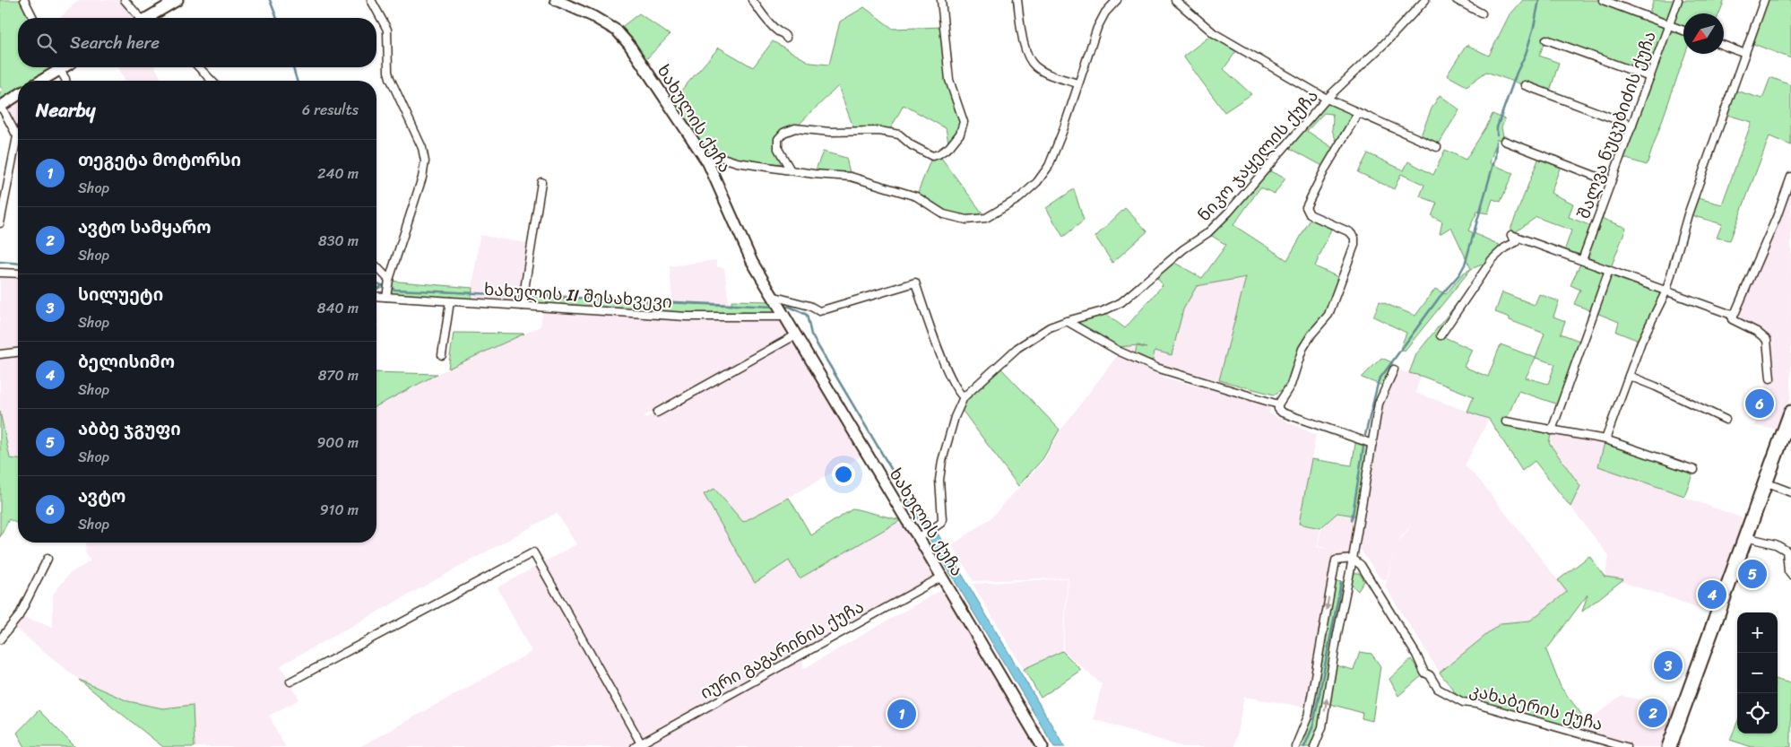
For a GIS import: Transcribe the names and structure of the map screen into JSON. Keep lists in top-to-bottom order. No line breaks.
{"streets":{"street":["ხახულის ქუჩა","შალვა ნუცუბიძის ქუჩა","ნიკო ჯაყელის ქუჩა","ხახულის II შესახვევი","იური გაგარინის ქუჩა","კახაბერის ქუჩა"]},"crossings":[["ხახულის ქუჩა","ნიკო ჯაყელის ქუჩა"],["ხახულის ქუჩა","ხახულის II შესახვევი"],["ხახულის ქუჩა","იური გაგარინის ქუჩა"]],"north":"bottom left","page":{"search":"Search here","heading":["Nearby","6 results"],"list":[{"mark":"1","name":"თეგეტა მოტორსი","note":"Shop","value":"240 m"},{"mark":"2","name":"ავტო სამყარო","note":"Shop","value":"830 m"},{"mark":"3","name":"სილუეტი","note":"Shop","value":"840 m"},{"mark":"4","name":"ბელისიმო","note":"Shop","value":"870 m"},{"mark":"5","name":"აბბე ჯგუფი","note":"Shop","value":"900 m"},{"mark":"6","name":"ავტო","note":"Shop","value":"910 m"}],"pins":["6","5","4","3","2","1"],"map_buttons":["+","−"]}}
